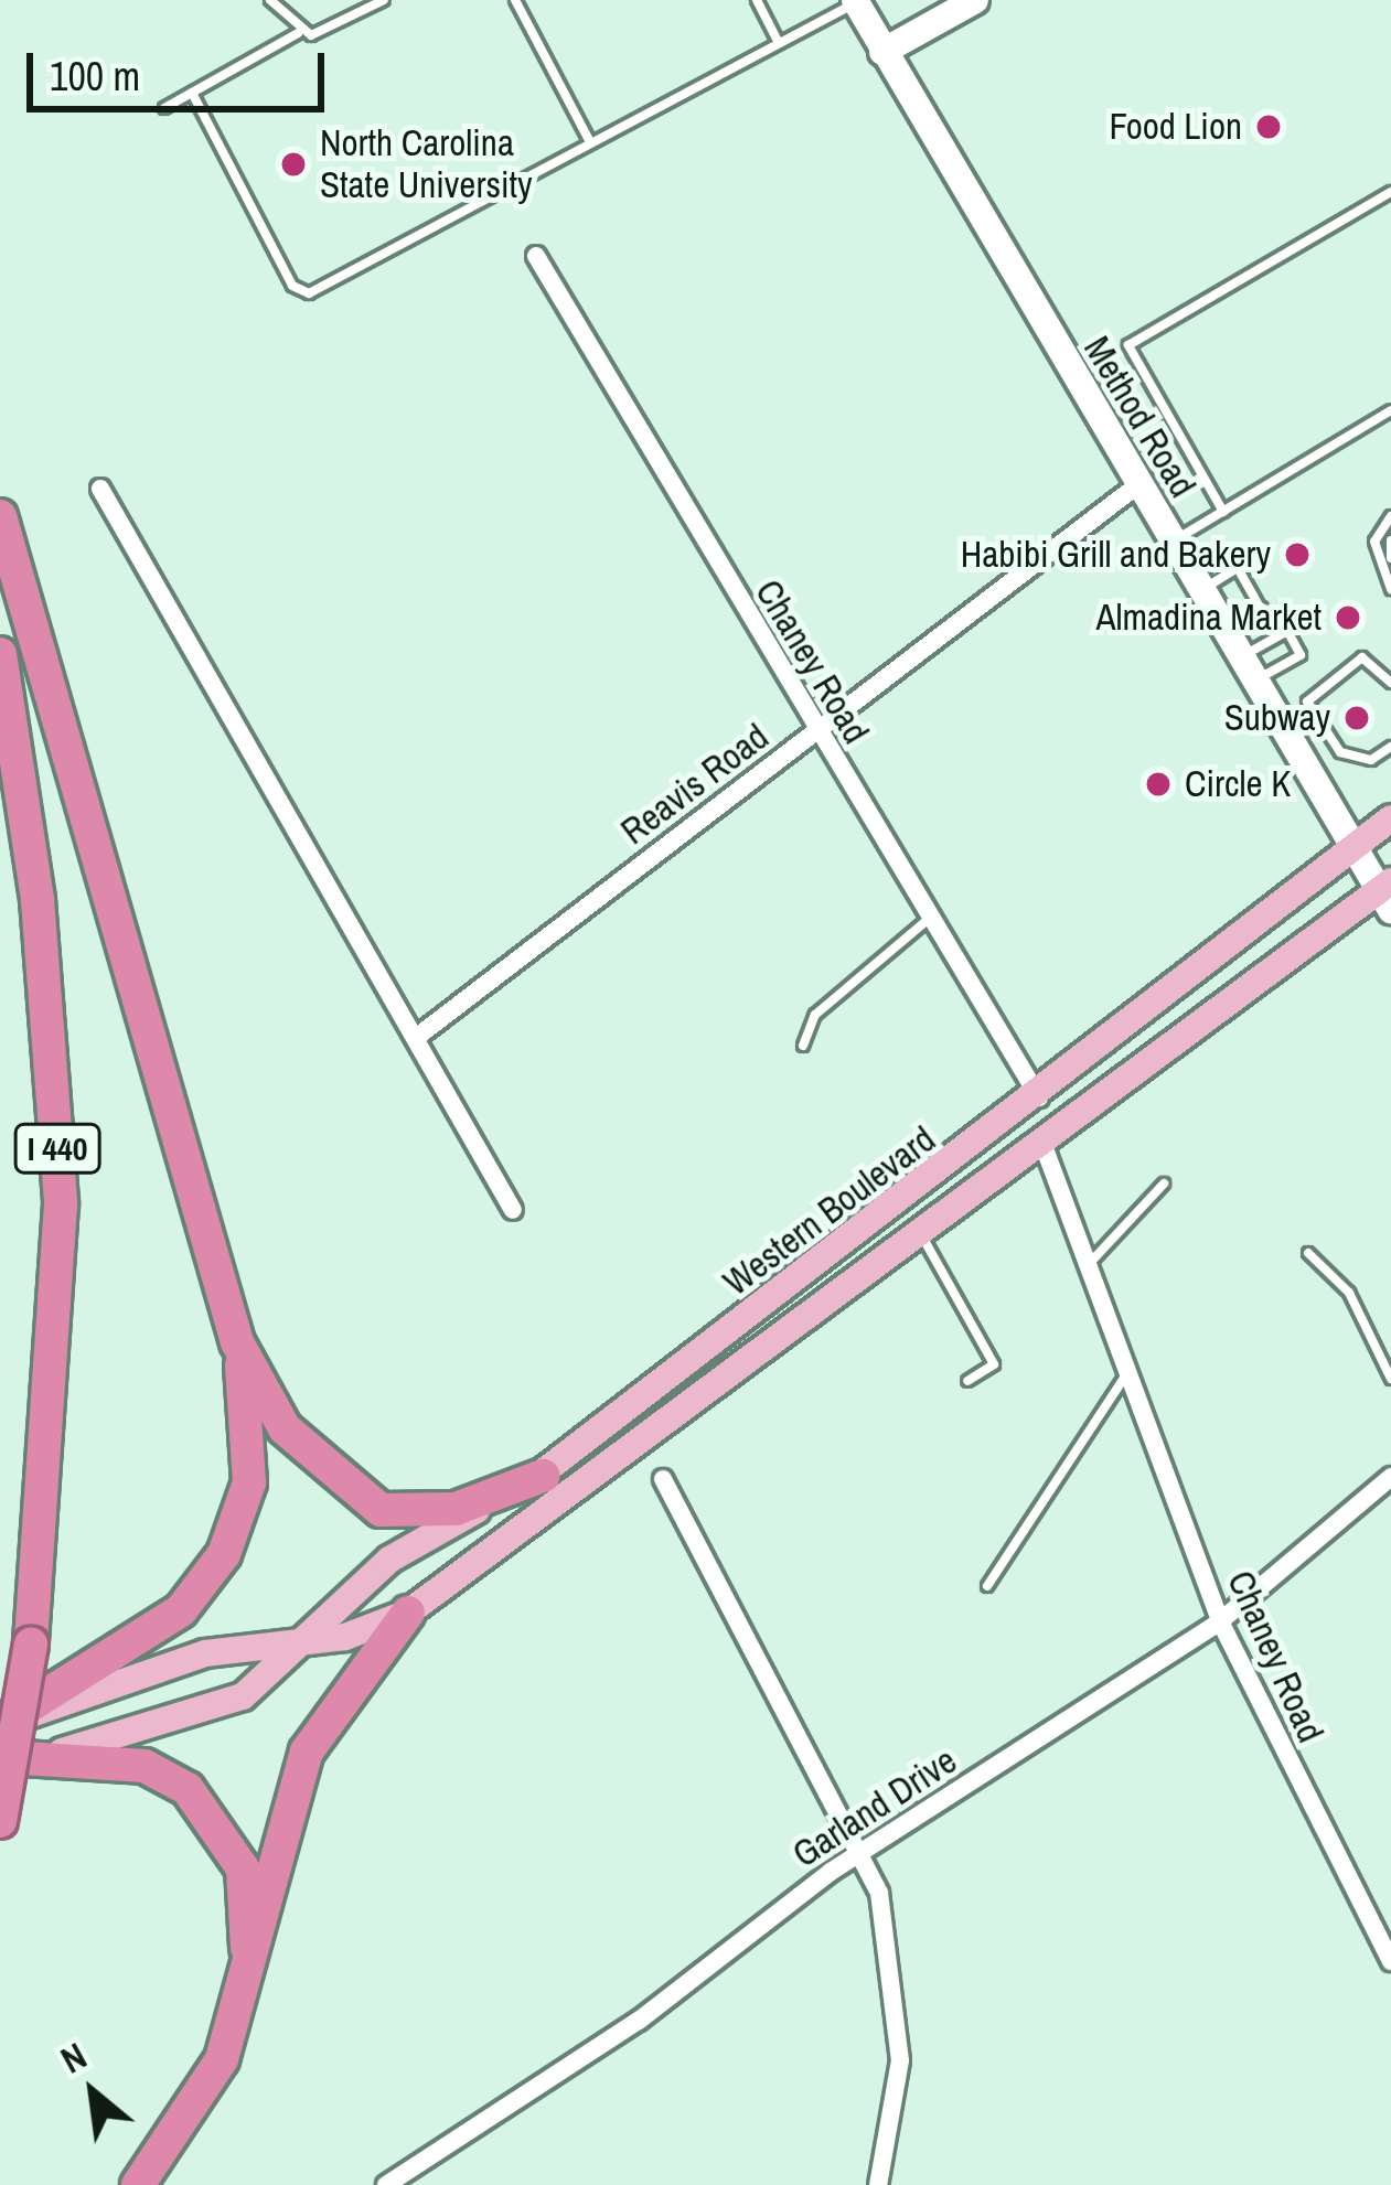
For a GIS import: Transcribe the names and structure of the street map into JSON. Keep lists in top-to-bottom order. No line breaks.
{"streets":{"highway":["I 440"],"main road":["Western Boulevard"],"street":["Method Road","Chaney Road","Reavis Road","Garland Drive"]},"crossings":[["Method Road","Reavis Road"],["Method Road","Western Boulevard"],["Chaney Road","Reavis Road"],["Chaney Road","Western Boulevard"],["Chaney Road","Garland Drive"]],"places":["Food Lion","North Carolina State University","Habibi Grill and Bakery","Almadina Market","Subway","Circle K"],"scale_bar":"100 m","north":"top left"}
